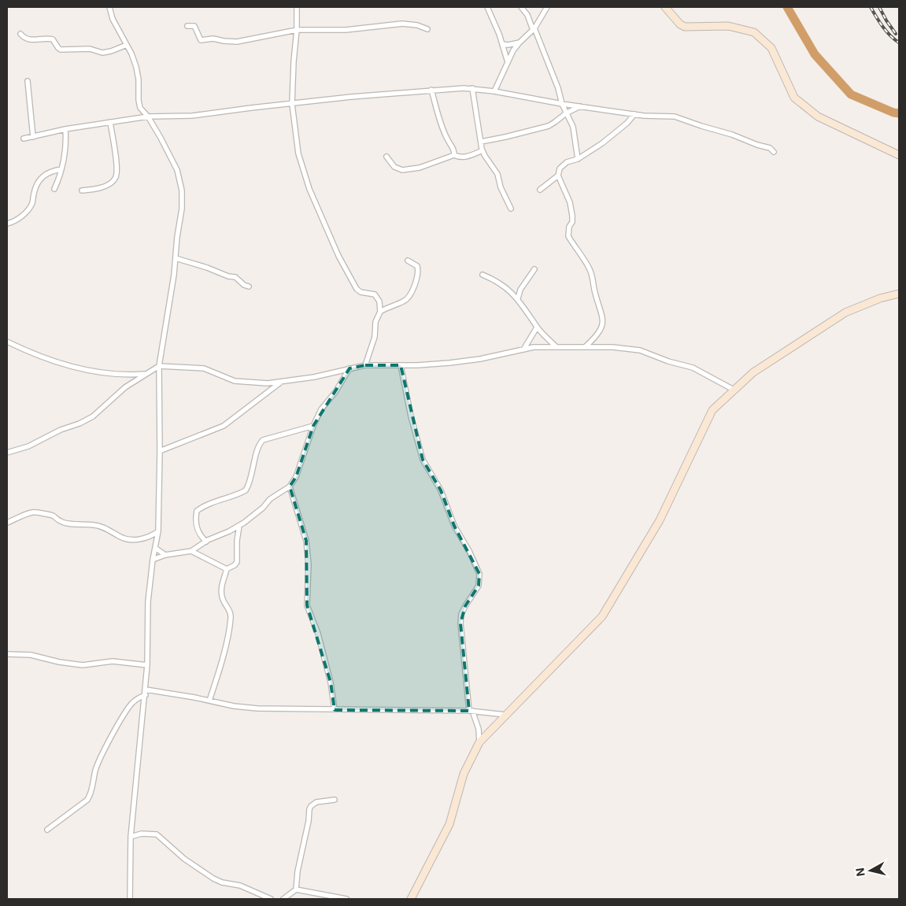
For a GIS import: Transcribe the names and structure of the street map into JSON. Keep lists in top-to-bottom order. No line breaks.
{"north":"left"}
